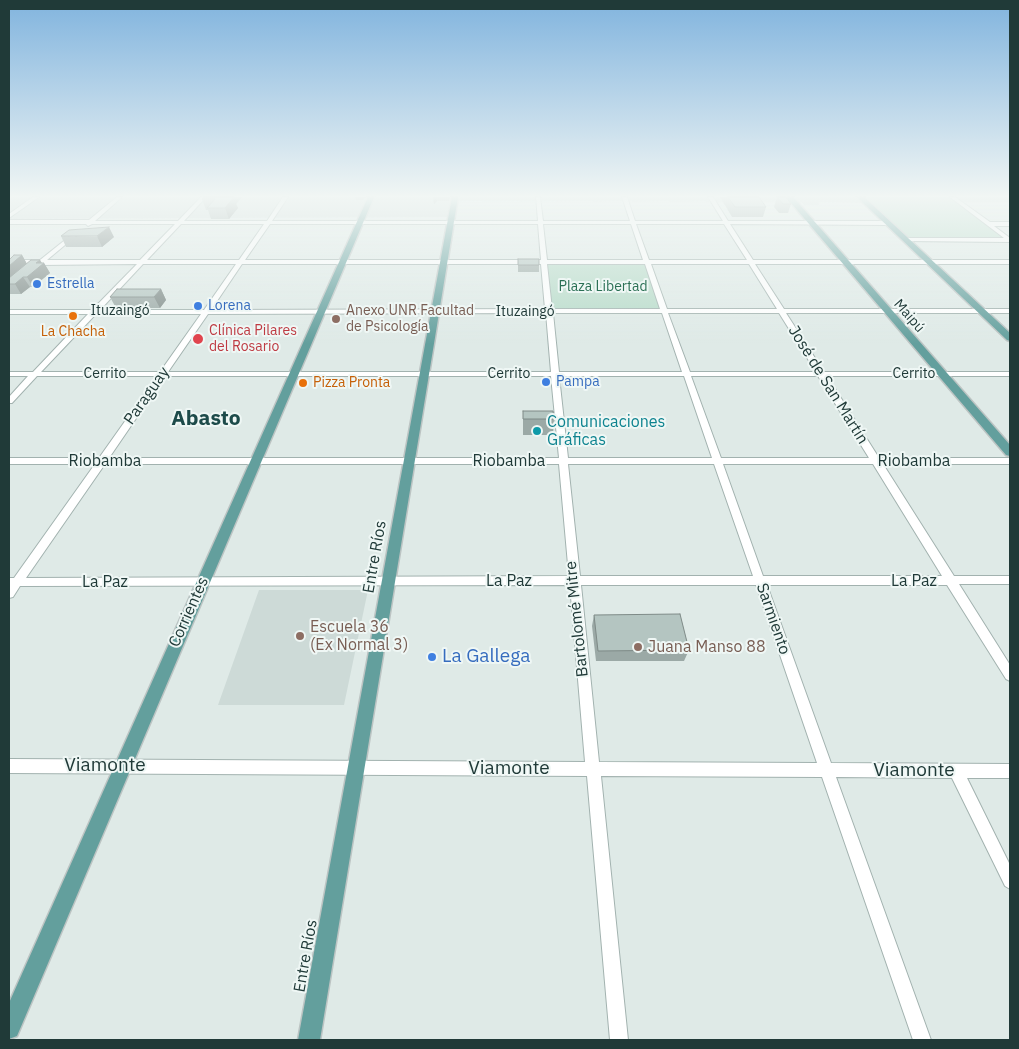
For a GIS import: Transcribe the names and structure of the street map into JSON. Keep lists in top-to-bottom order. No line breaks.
{"streets":{"main road":["Maipú","Entre Ríos","Corrientes"],"street":["Ituzaingó","Cerrito","José de San Martín","Paraguay","Riobamba","La Paz","Bartolomé Mitre","Sarmiento","Viamonte"]},"crossings":[["Ituzaingó","Maipú"],["Ituzaingó","José de San Martín"],["Ituzaingó","Paraguay"],["Ituzaingó","Entre Ríos"],["Ituzaingó","Corrientes"],["Ituzaingó","Bartolomé Mitre"],["Ituzaingó","Sarmiento"],["Maipú","Cerrito"],["Cerrito","José de San Martín"],["Cerrito","Paraguay"],["Cerrito","Entre Ríos"],["Cerrito","Corrientes"],["Cerrito","Bartolomé Mitre"],["Cerrito","Sarmiento"],["José de San Martín","Riobamba"],["José de San Martín","La Paz"],["Paraguay","Riobamba"],["Paraguay","La Paz"],["Riobamba","Entre Ríos"],["Riobamba","Corrientes"],["Riobamba","Bartolomé Mitre"],["Riobamba","Sarmiento"],["Entre Ríos","La Paz"],["Entre Ríos","Viamonte"],["La Paz","Corrientes"],["La Paz","Bartolomé Mitre"],["La Paz","Sarmiento"],["Corrientes","Viamonte"],["Bartolomé Mitre","Viamonte"],["Sarmiento","Viamonte"]],"districts":["Abasto"],"parks":["Plaza Libertad"],"places":["Estrella","Lorena","La Chacha","Anexo UNR Facultad de Psicología","Clínica Pilares del Rosario","Pampa","Pizza Pronta","Comunicaciones Gráficas","Escuela 36 (Ex Normal 3)","Juana Manso 88","La Gallega"]}
